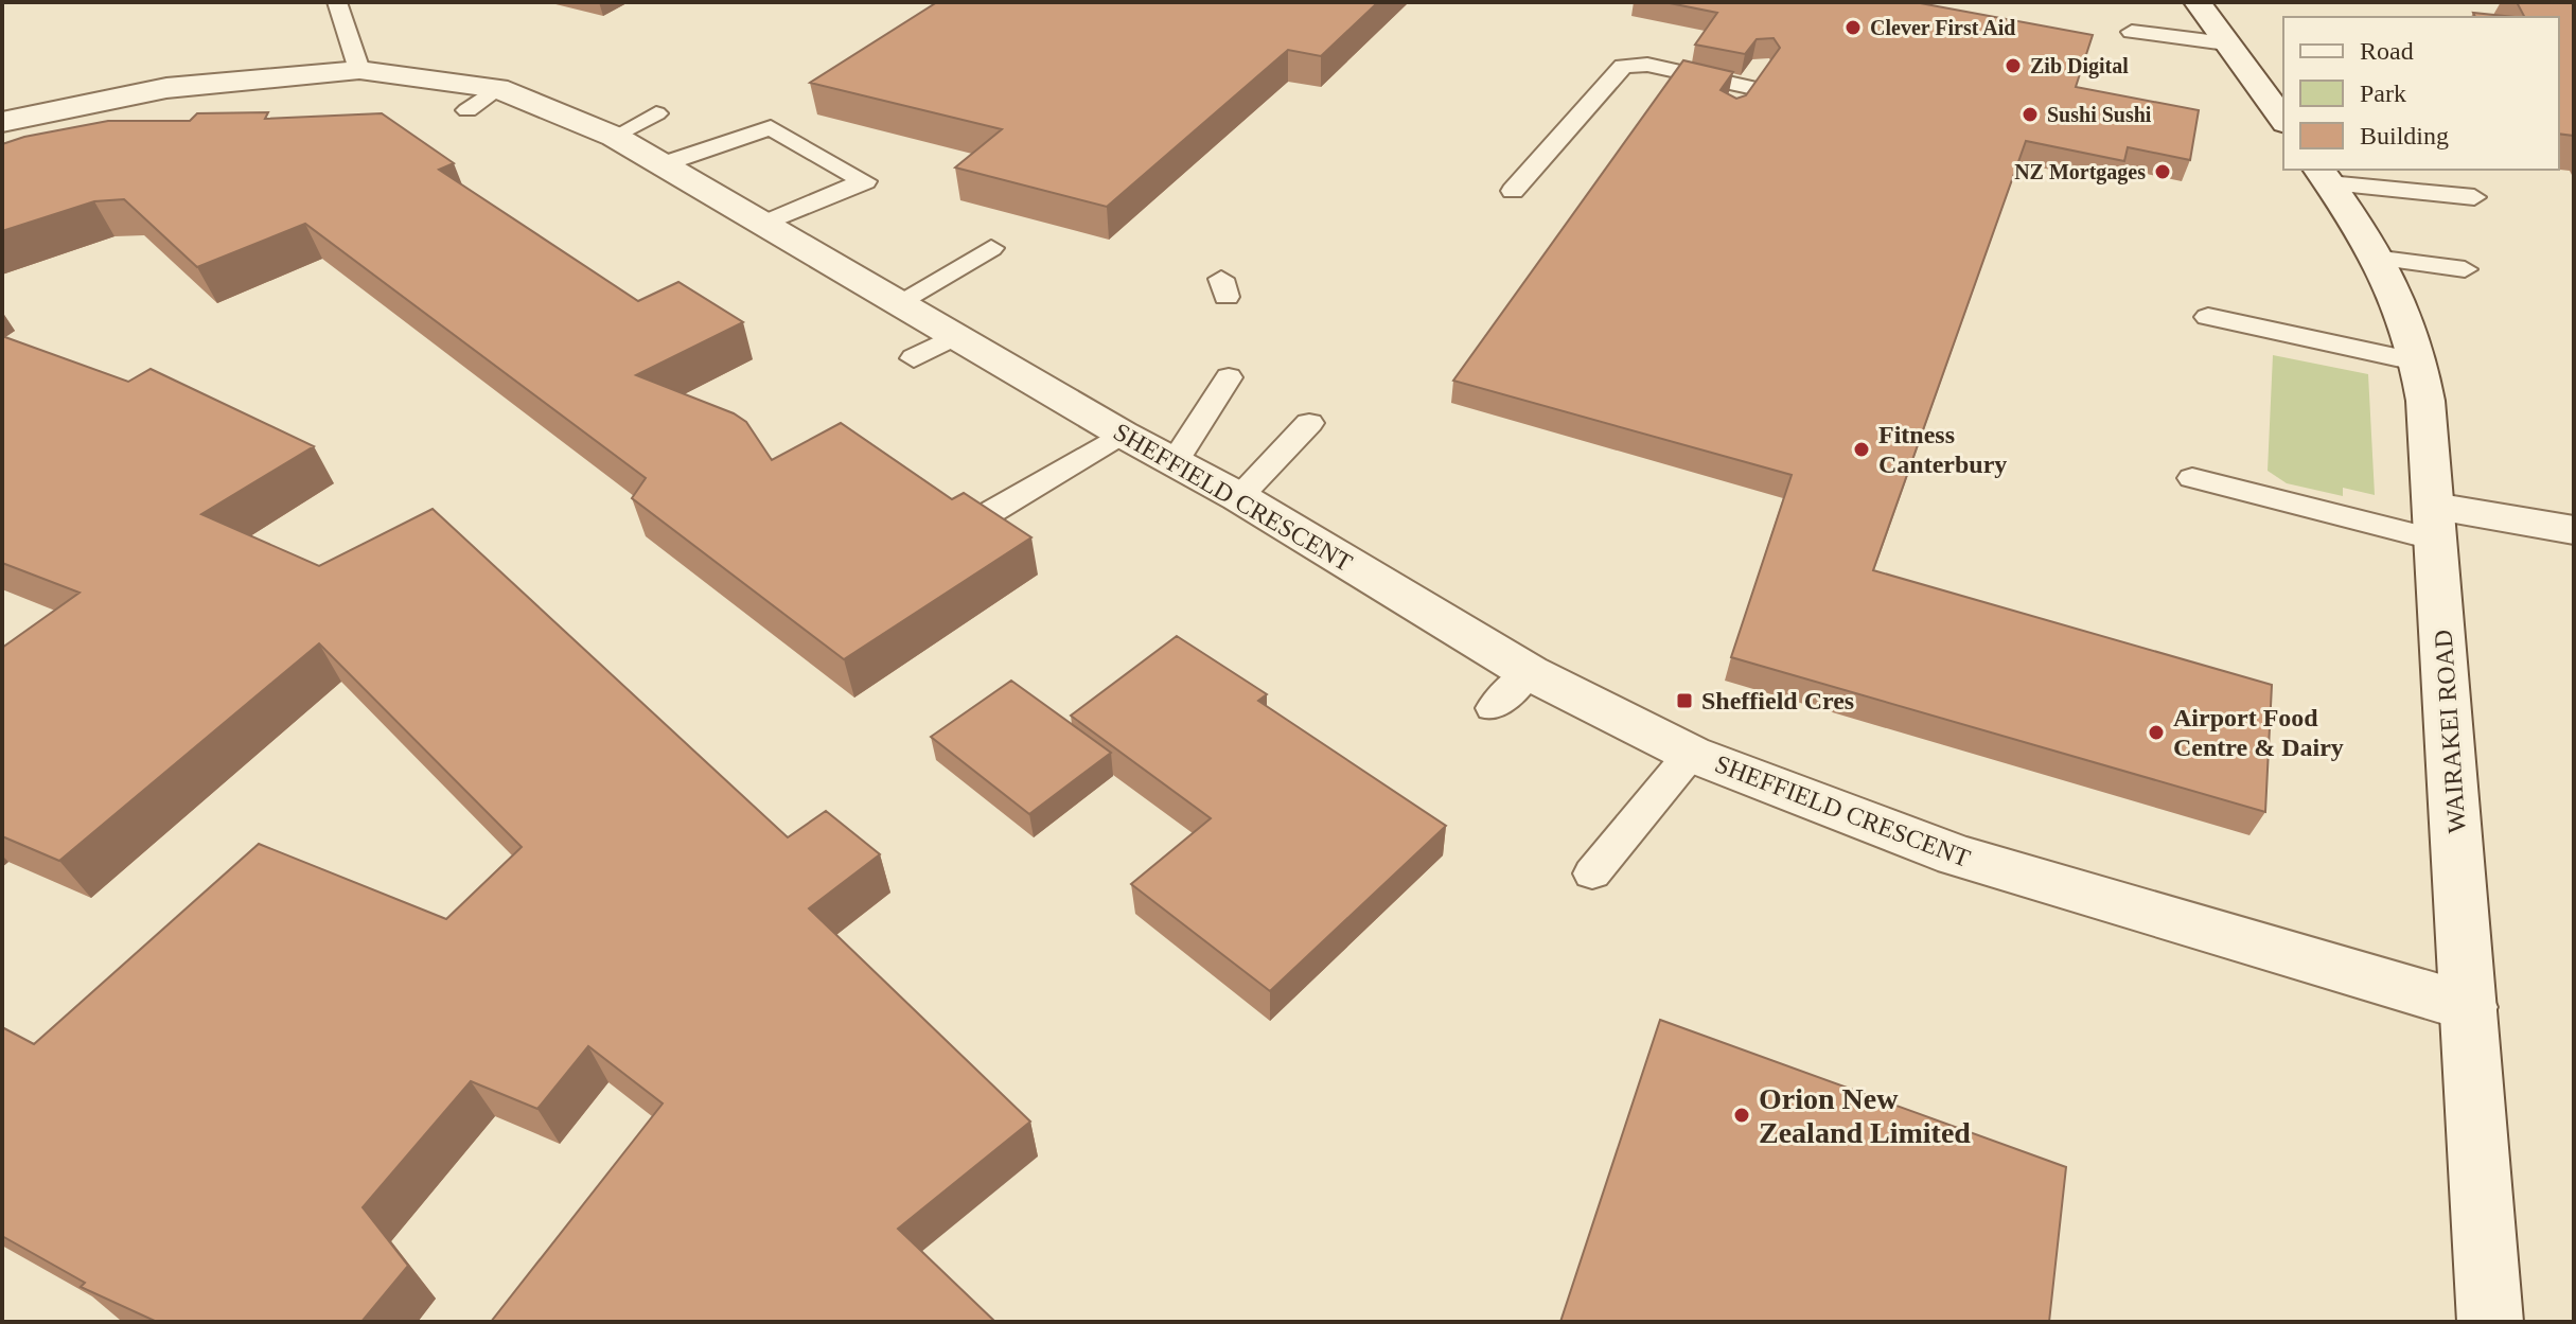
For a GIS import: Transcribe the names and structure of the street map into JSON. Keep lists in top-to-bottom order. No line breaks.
{"streets":{"street":["SHEFFIELD CRESCENT","WAIRAKEI ROAD"]},"crossings":[["SHEFFIELD CRESCENT","WAIRAKEI ROAD"]],"places":{"other":["Clever First Aid","Zib Digital","Sushi Sushi","NZ Mortgages","Fitness Canterbury","Airport Food Centre & Dairy","Orion New Zealand Limited"],"transit":["Sheffield Cres"]},"legend":["Road","Park","Building"]}
